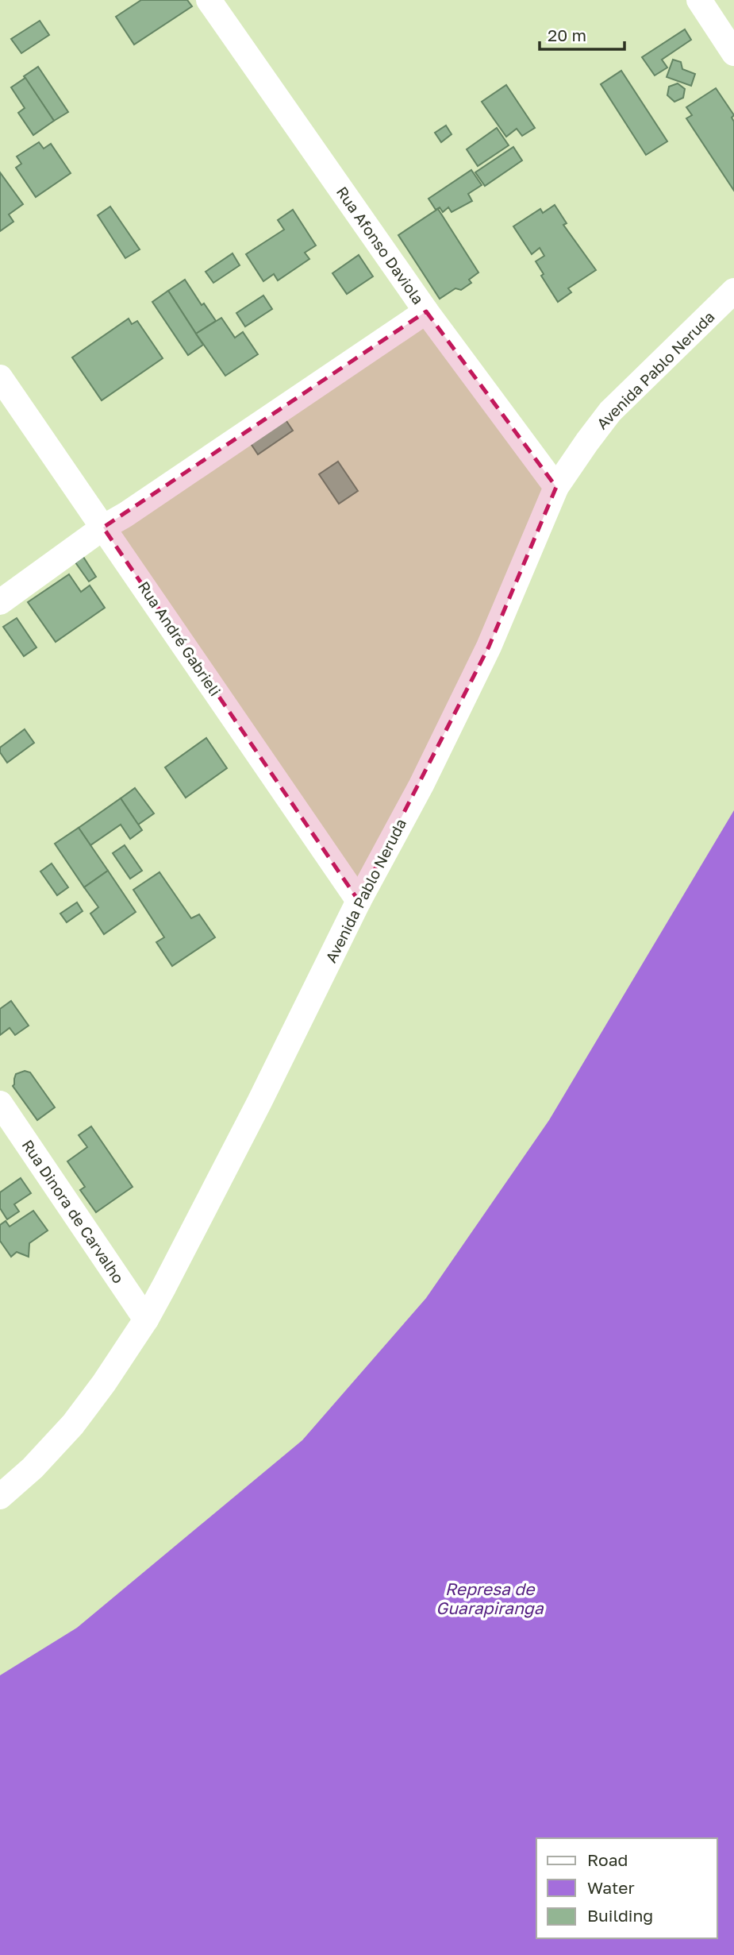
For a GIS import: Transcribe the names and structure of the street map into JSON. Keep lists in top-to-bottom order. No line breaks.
{"streets":{"street":["Rua Afonso Daviola","Avenida Pablo Neruda","Rua André Gabrieli","Rua Dinora de Carvalho"]},"crossings":[["Rua Afonso Daviola","Avenida Pablo Neruda"],["Avenida Pablo Neruda","Rua André Gabrieli"],["Avenida Pablo Neruda","Rua Dinora de Carvalho"]],"water":["Represa de Guarapiranga"],"legend":["Road","Water","Building"],"scale_bar":"20 m"}
